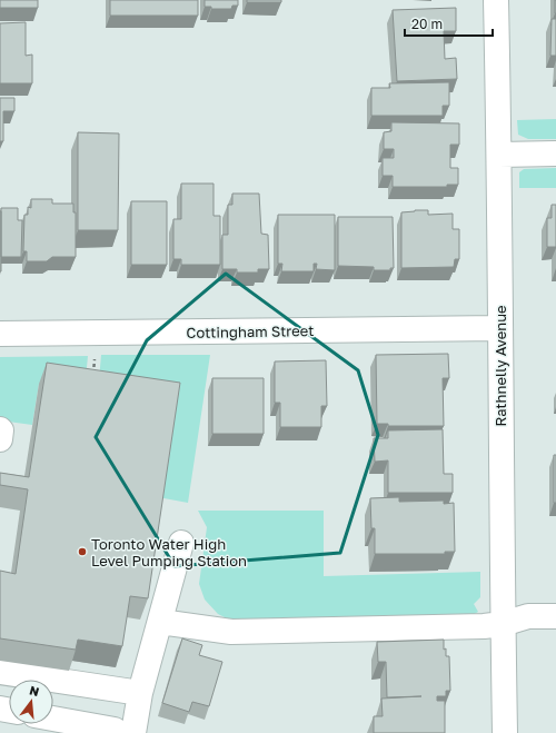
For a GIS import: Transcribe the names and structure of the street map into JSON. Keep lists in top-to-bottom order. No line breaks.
{"streets":{"street":["Cottingham Street","Rathnelly Avenue"]},"crossings":[["Cottingham Street","Rathnelly Avenue"]],"places":["Toronto Water High Level Pumping Station"],"scale_bar":"20 m","north":"top"}
